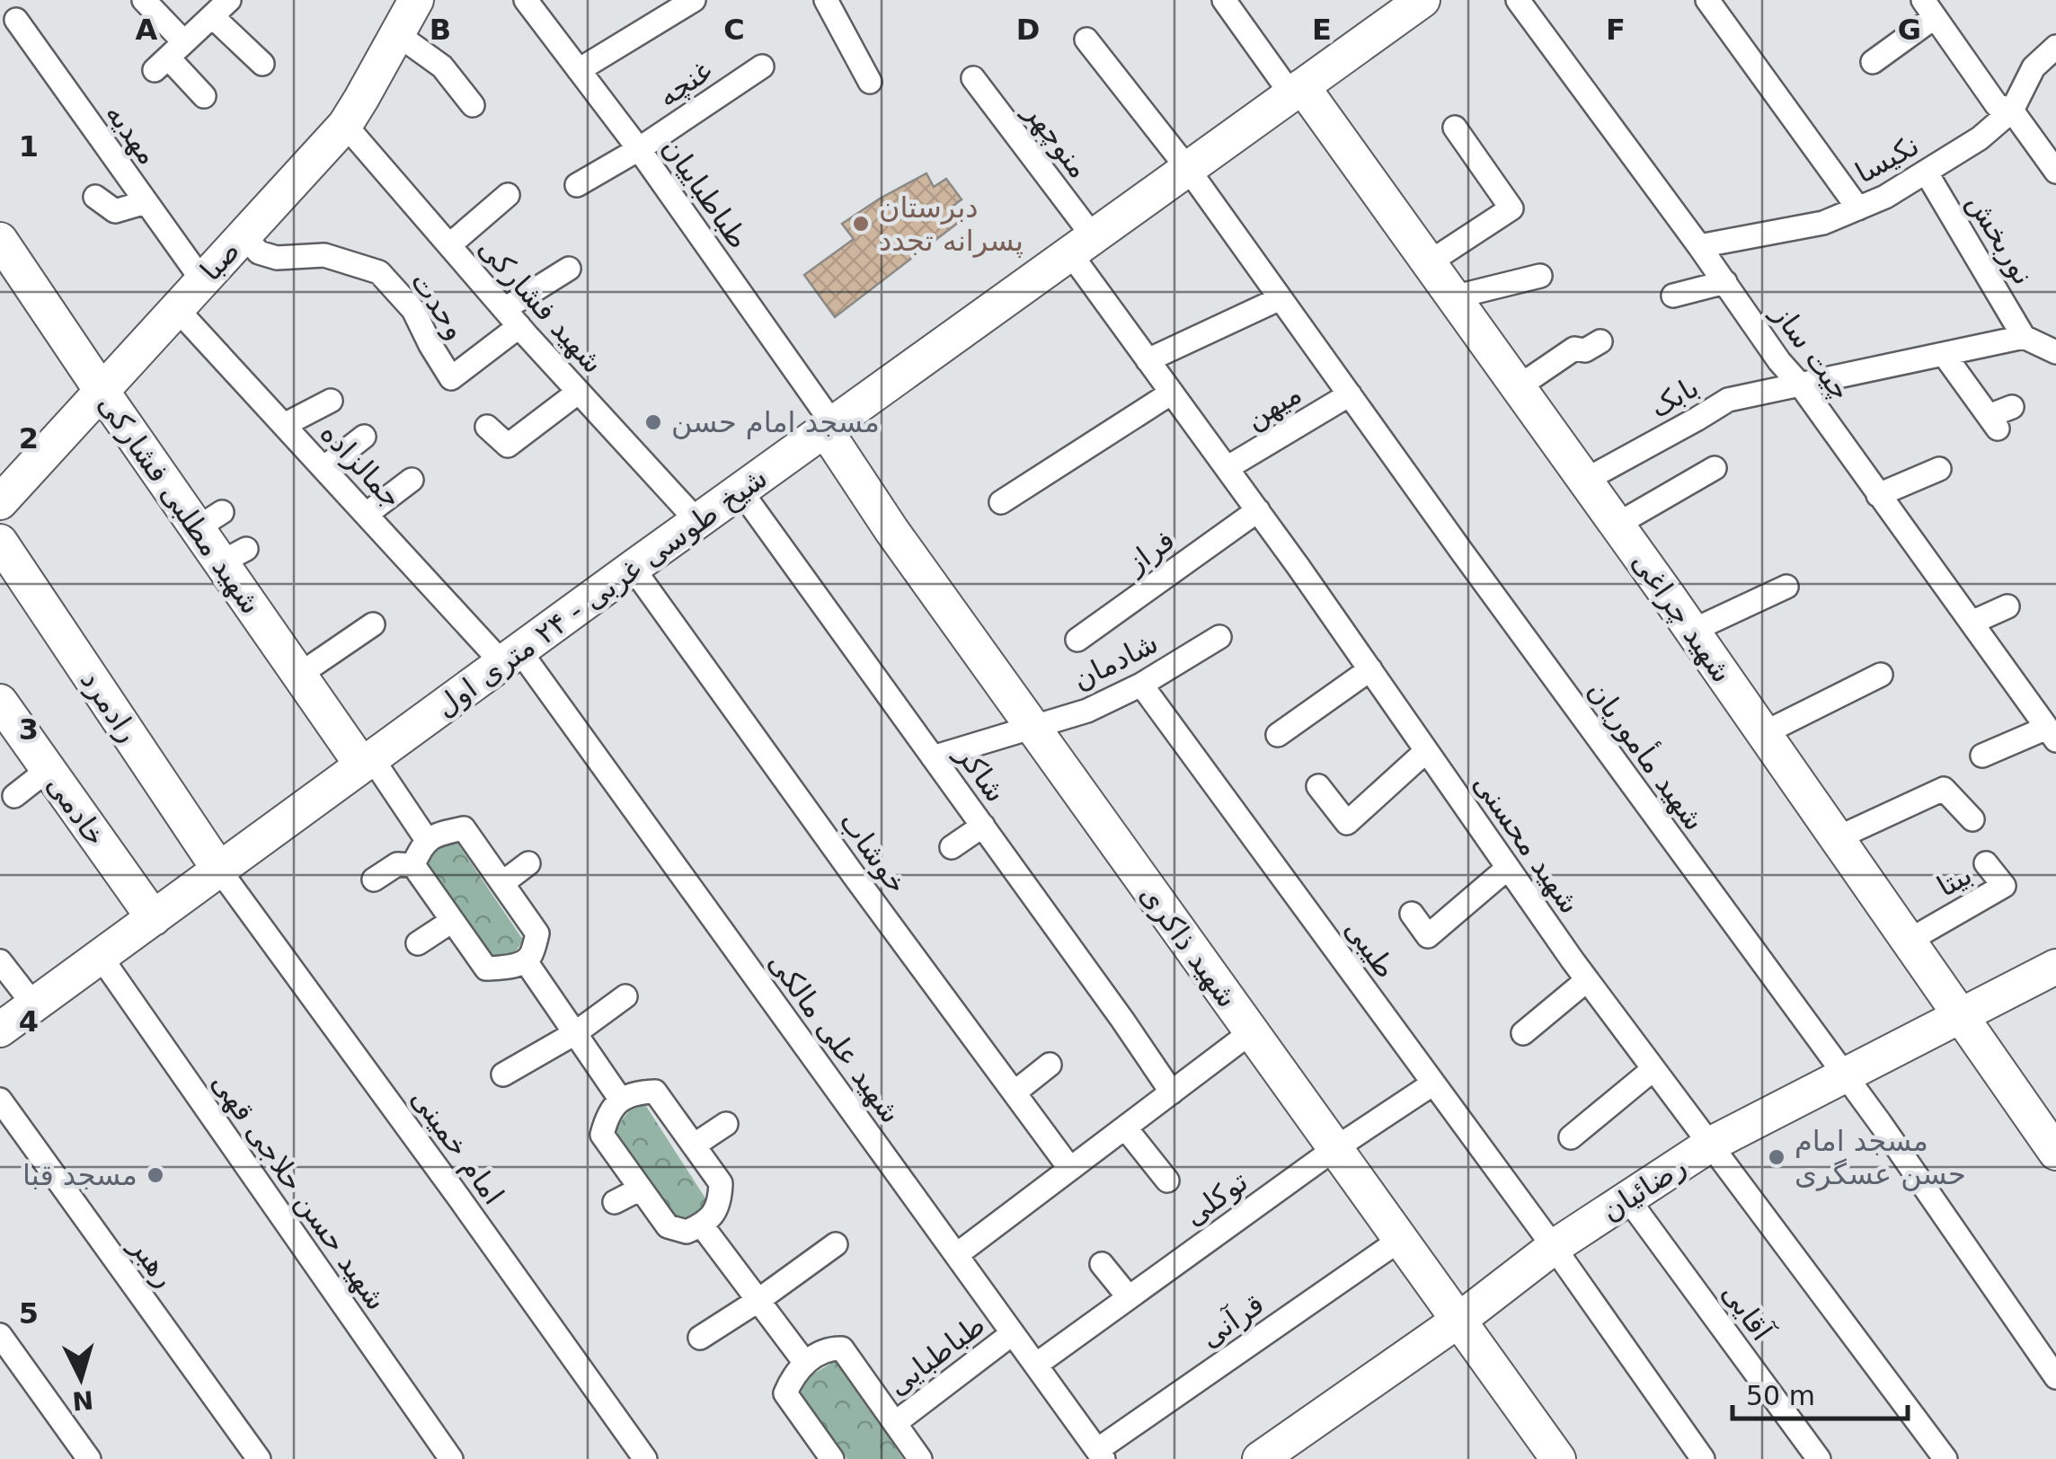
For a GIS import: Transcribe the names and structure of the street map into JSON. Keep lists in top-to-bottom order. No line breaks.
{"streets":{"street":["غنچه","مهدیه","منوچهر","نکیسا","طباطباییان","نوربخش","صبا","وحدت","شهید فشارکی","چیت ساز","بابک","میهن","جمالزاده","شهید مطلبی فشارکی","فراز","شیخ طوسی غربی - ۲۴ متری اول","شهید چراغی","شادمان","رادمرد","شهید مأموریان","شاکر","خادمی","شهید محسنی","خوشاب","بیتا","شهید ذاکری","طیبی","شهید علی مالکی","امام خمینی","رضائیان","شهید حسن حلاجی قهی","توکلی","رهبر","آقایی","قرآنی","طباطبایی"]},"crossings":[["غنچه","طباطباییان"],["مهدیه","صبا"],["منوچهر","شیخ طوسی غربی - ۲۴ متری اول"],["منوچهر","شهید محسنی"],["نکیسا","نوربخش"],["نکیسا","چیت ساز"],["طباطباییان","شیخ طوسی غربی - ۲۴ متری اول"],["طباطباییان","شهید ذاکری"],["نوربخش","بابک"],["صبا","وحدت"],["صبا","شهید فشارکی"],["صبا","جمالزاده"],["صبا","شهید مطلبی فشارکی"],["وحدت","شهید فشارکی"],["شهید فشارکی","شیخ طوسی غربی - ۲۴ متری اول"],["چیت ساز","بابک"],["بابک","شهید چراغی"],["میهن","شهید مأموریان"],["میهن","شهید محسنی"],["جمالزاده","شیخ طوسی غربی - ۲۴ متری اول"],["جمالزاده","شهید علی مالکی"],["شهید مطلبی فشارکی","شیخ طوسی غربی - ۲۴ متری اول"],["فراز","شهید محسنی"],["شیخ طوسی غربی - ۲۴ متری اول","شهید چراغی"],["شیخ طوسی غربی - ۲۴ متری اول","رادمرد"],["شیخ طوسی غربی - ۲۴ متری اول","شهید مأموریان"],["شیخ طوسی غربی - ۲۴ متری اول","شاکر"],["شیخ طوسی غربی - ۲۴ متری اول","خادمی"],["شیخ طوسی غربی - ۲۴ متری اول","شهید محسنی"],["شیخ طوسی غربی - ۲۴ متری اول","خوشاب"],["شیخ طوسی غربی - ۲۴ متری اول","شهید ذاکری"],["شیخ طوسی غربی - ۲۴ متری اول","شهید علی مالکی"],["شیخ طوسی غربی - ۲۴ متری اول","امام خمینی"],["شیخ طوسی غربی - ۲۴ متری اول","شهید حسن حلاجی قهی"],["شهید چراغی","بیتا"],["شهید چراغی","رضائیان"],["شادمان","شاکر"],["شادمان","شهید ذاکری"],["شادمان","طیبی"],["رادمرد","امام خمینی"],["شهید مأموریان","رضائیان"],["شهید محسنی","رضائیان"],["شهید ذاکری","رضائیان"],["شهید ذاکری","توکلی"],["شهید ذاکری","قرآنی"],["طیبی","رضائیان"],["طیبی","توکلی"],["شهید علی مالکی","توکلی"],["شهید علی مالکی","قرآنی"],["شهید علی مالکی","طباطبایی"],["رضائیان","آقایی"]],"places":["دبرستان پسرانه تجدد","مسجد امام حسن","مسجد امام حسن عسگری","مسجد قبا"],"scale_bar":"50 m","north":"bottom","grid":{"columns":["A","B","C","D","E","F","G"],"rows":["1","2","3","4","5"]}}
